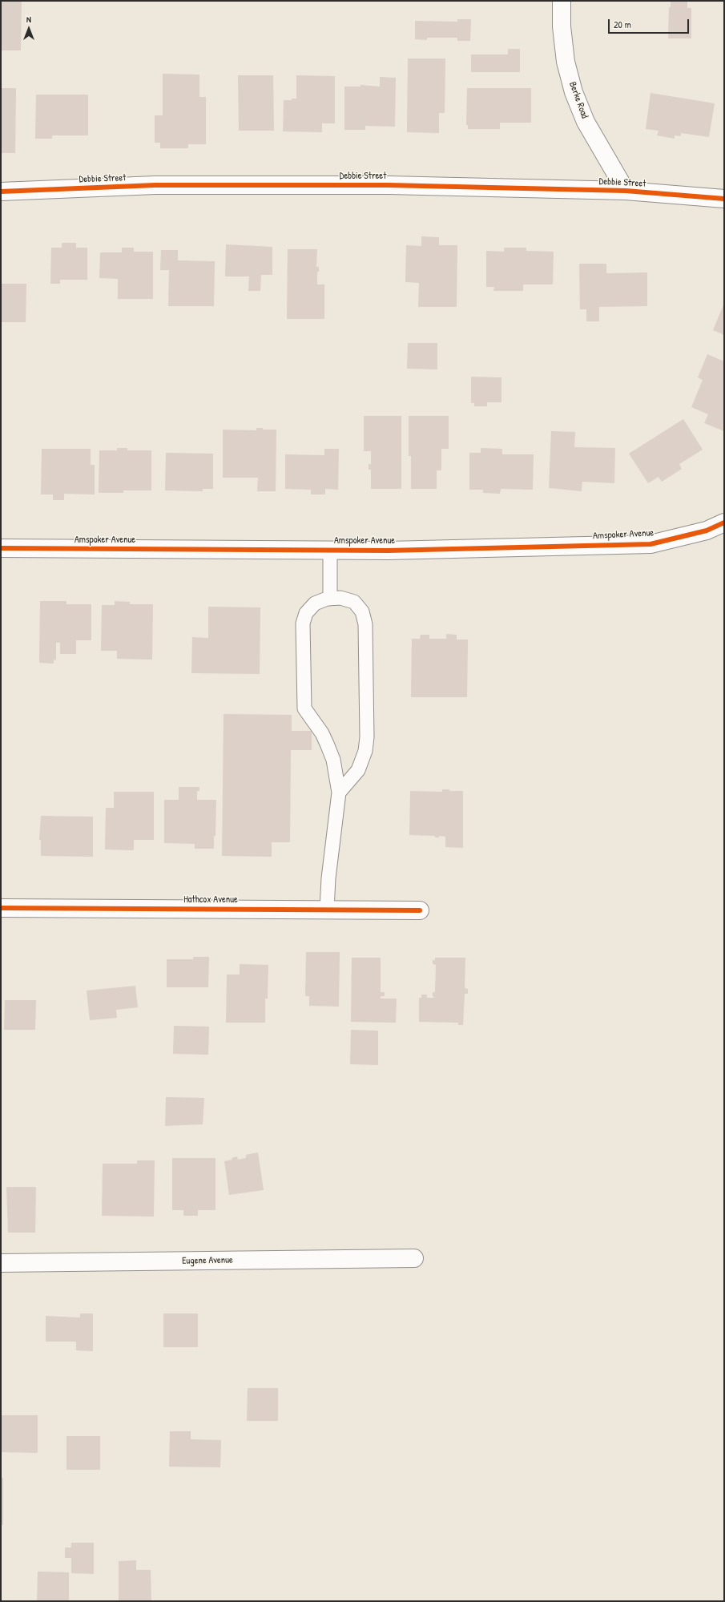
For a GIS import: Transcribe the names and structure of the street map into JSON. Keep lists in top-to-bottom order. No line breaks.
{"streets":{"street":["Berke Road","Debbie Street","Amspoker Avenue","Hathcox Avenue","Eugene Avenue"]},"crossings":[["Berke Road","Debbie Street"]],"scale_bar":"20 m","north":"top"}
